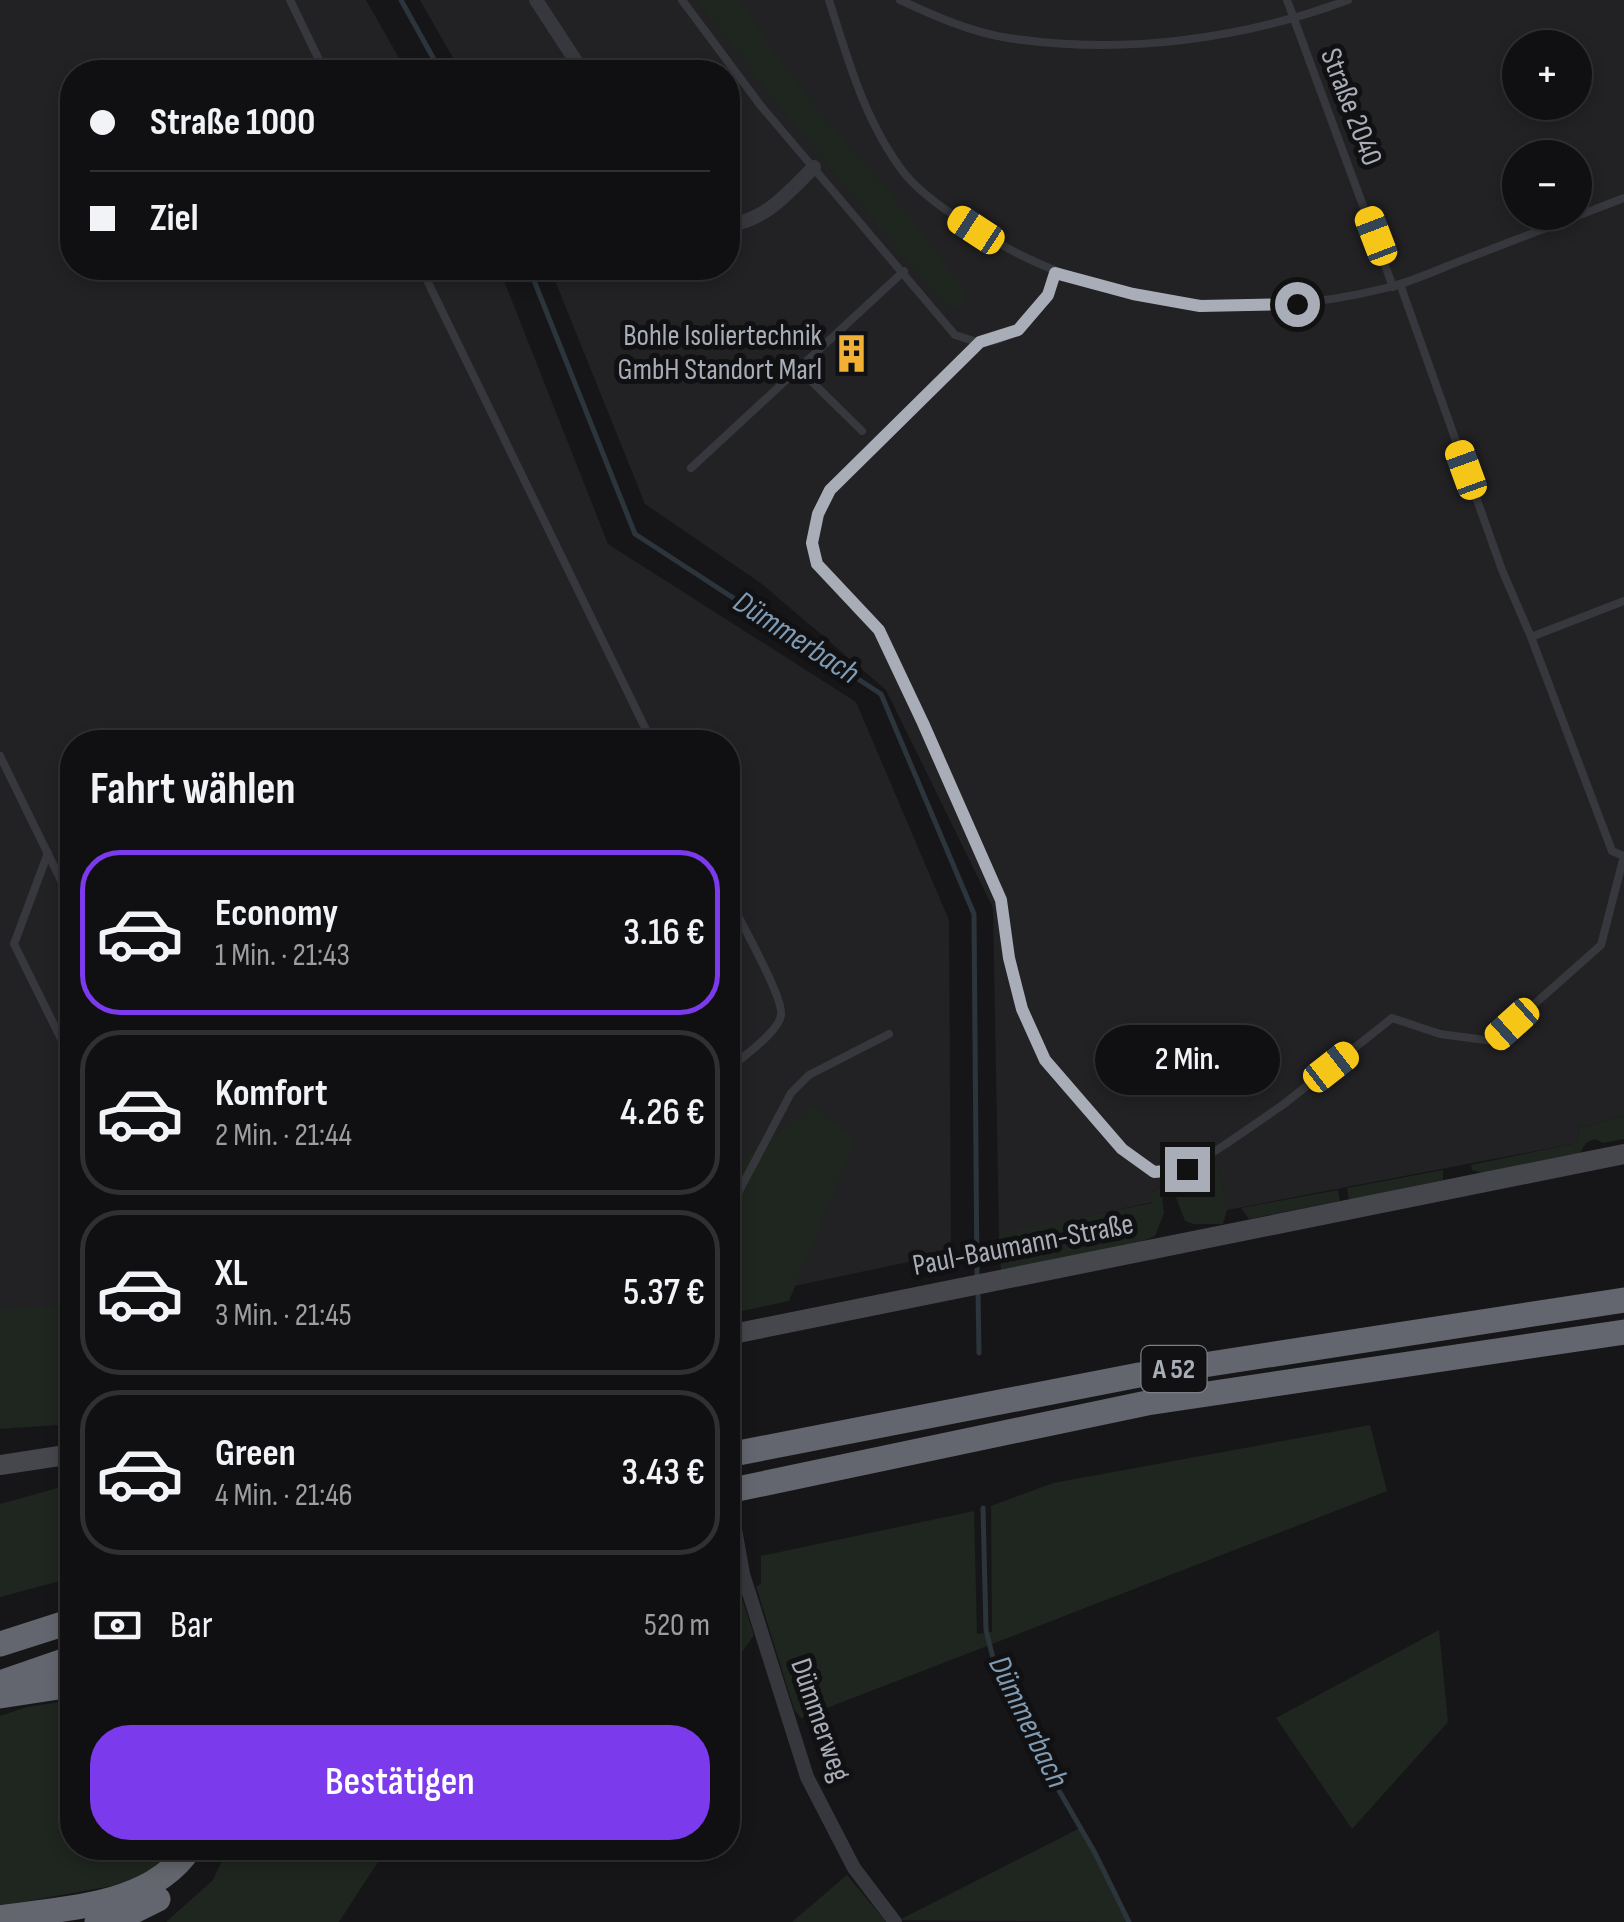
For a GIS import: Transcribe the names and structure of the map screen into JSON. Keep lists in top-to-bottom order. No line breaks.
{"streets":{"highway":["A 52"],"main road":["Paul-Baumann-Straße"],"street":["Dümmerweg"],"lane":["Straße 2040"]},"water":["Dümmerbach"],"places":{"building":["Bohle Isoliertechnik GmbH Standort Marl"]},"page":{"map_buttons":["+","−"],"banner":["Straße 1000","Ziel"],"heading":"Fahrt wählen","list":[{"name":"Economy","note":"1 Min. · 21:43","value":"3.16 €"},{"name":"Komfort","note":"2 Min. · 21:44","value":"4.26 €"},{"name":"XL","note":"3 Min. · 21:45","value":"5.37 €"},{"name":"Green","note":"4 Min. · 21:46","value":"3.43 €"}],"bubble":"2 Min.","pay":["Bar","520 m"],"buttons":"Bestätigen"}}
